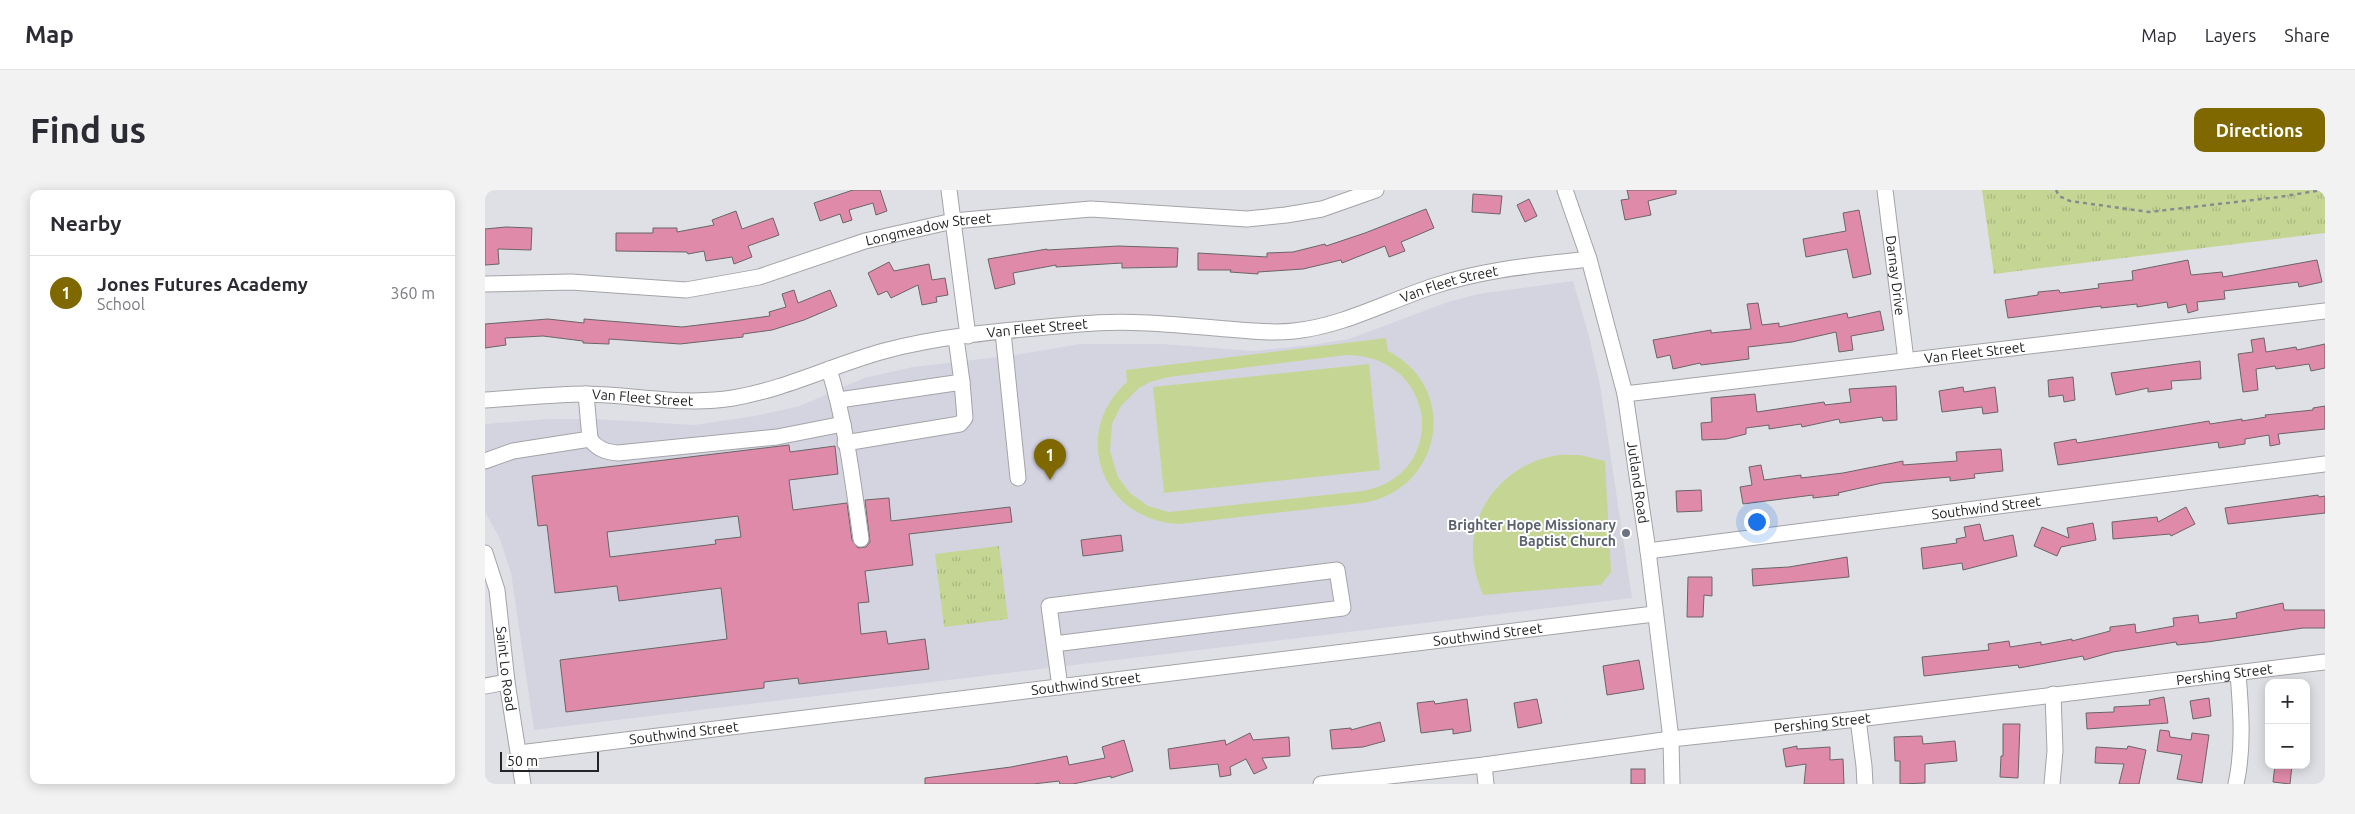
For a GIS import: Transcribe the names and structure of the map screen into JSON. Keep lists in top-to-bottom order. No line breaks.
{"streets":{"street":["Longmeadow Street","Darnay Drive","Van Fleet Street","Jutland Road","Southwind Street","Saint Lo Road","Pershing Street"]},"crossings":[["Darnay Drive","Van Fleet Street"],["Van Fleet Street","Jutland Road"],["Jutland Road","Southwind Street"],["Jutland Road","Pershing Street"],["Southwind Street","Saint Lo Road"]],"places":["Brighter Hope Missionary Baptist Church"],"scale_bar":"50 m","page":{"header":"Map","nav":["Map","Layers","Share"],"buttons":"Directions","title":"Find us","heading":"Nearby","list":[{"mark":"1","name":"Jones Futures Academy","note":"School","value":"360 m"}],"pins":"1","map_buttons":["+","−"],"scale":"50 m"}}
